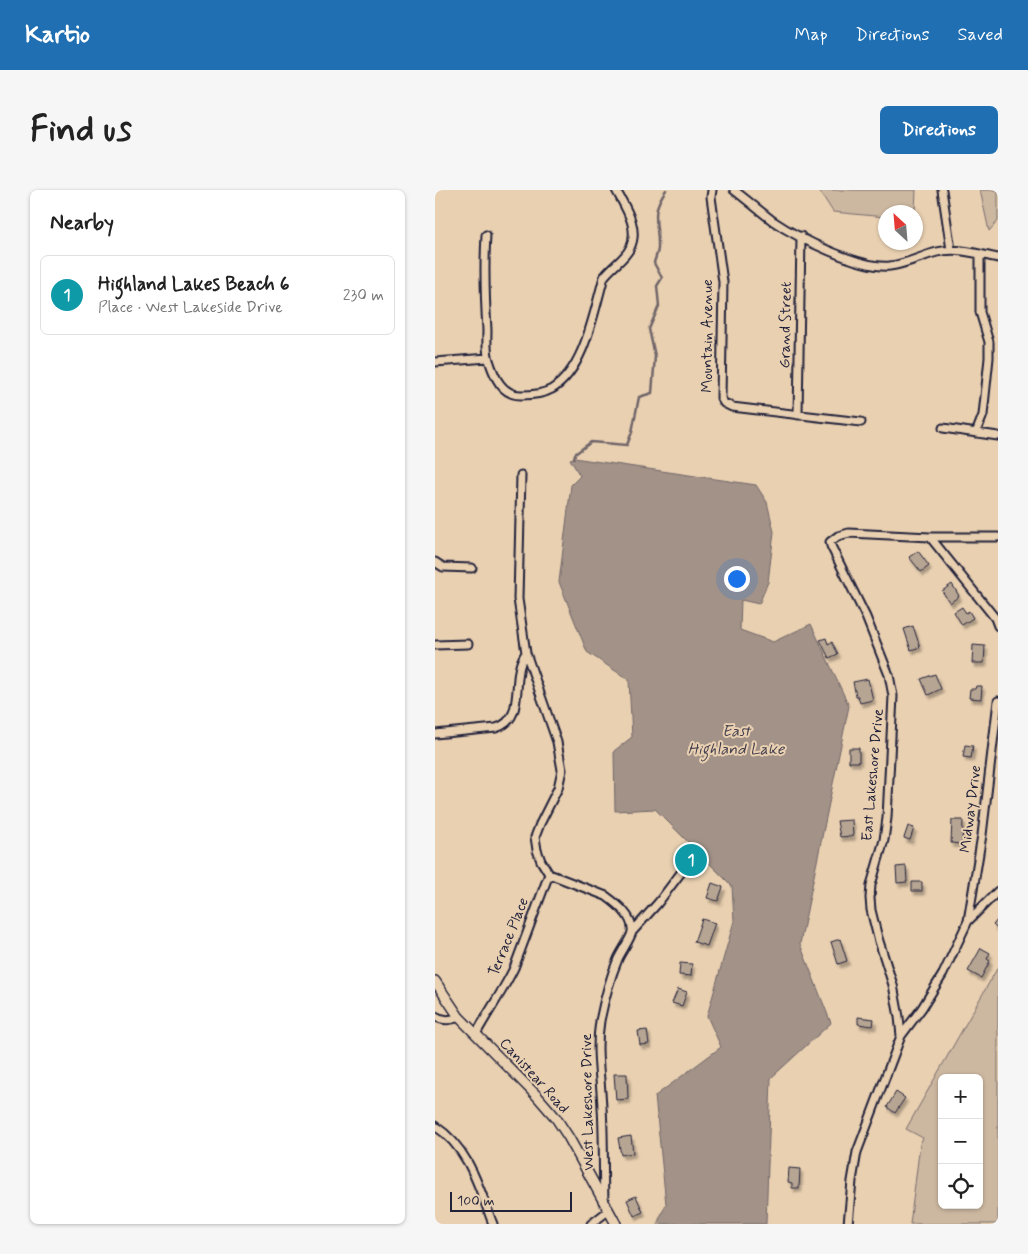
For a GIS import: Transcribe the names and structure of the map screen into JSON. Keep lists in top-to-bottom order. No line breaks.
{"streets":{"street":["Grand Street","Mountain Avenue","East Lakeshore Drive","Midway Drive","Terrace Place","Canistear Road","West Lakeshore Drive"]},"crossings":[["Grand Street","Mountain Avenue"],["Terrace Place","Canistear Road"],["Canistear Road","West Lakeshore Drive"]],"water":["East Highland Lake"],"scale_bar":"100 m","north":"top left","page":{"header":"Kartio","nav":["Map","Directions","Saved"],"buttons":"Directions","title":"Find us","heading":"Nearby","list":[{"mark":"1","name":"Highland Lakes Beach 6","note":"Place · West Lakeside Drive","value":"230 m"}],"pins":"1","map_buttons":["+","−"],"scale":"100 m"}}
